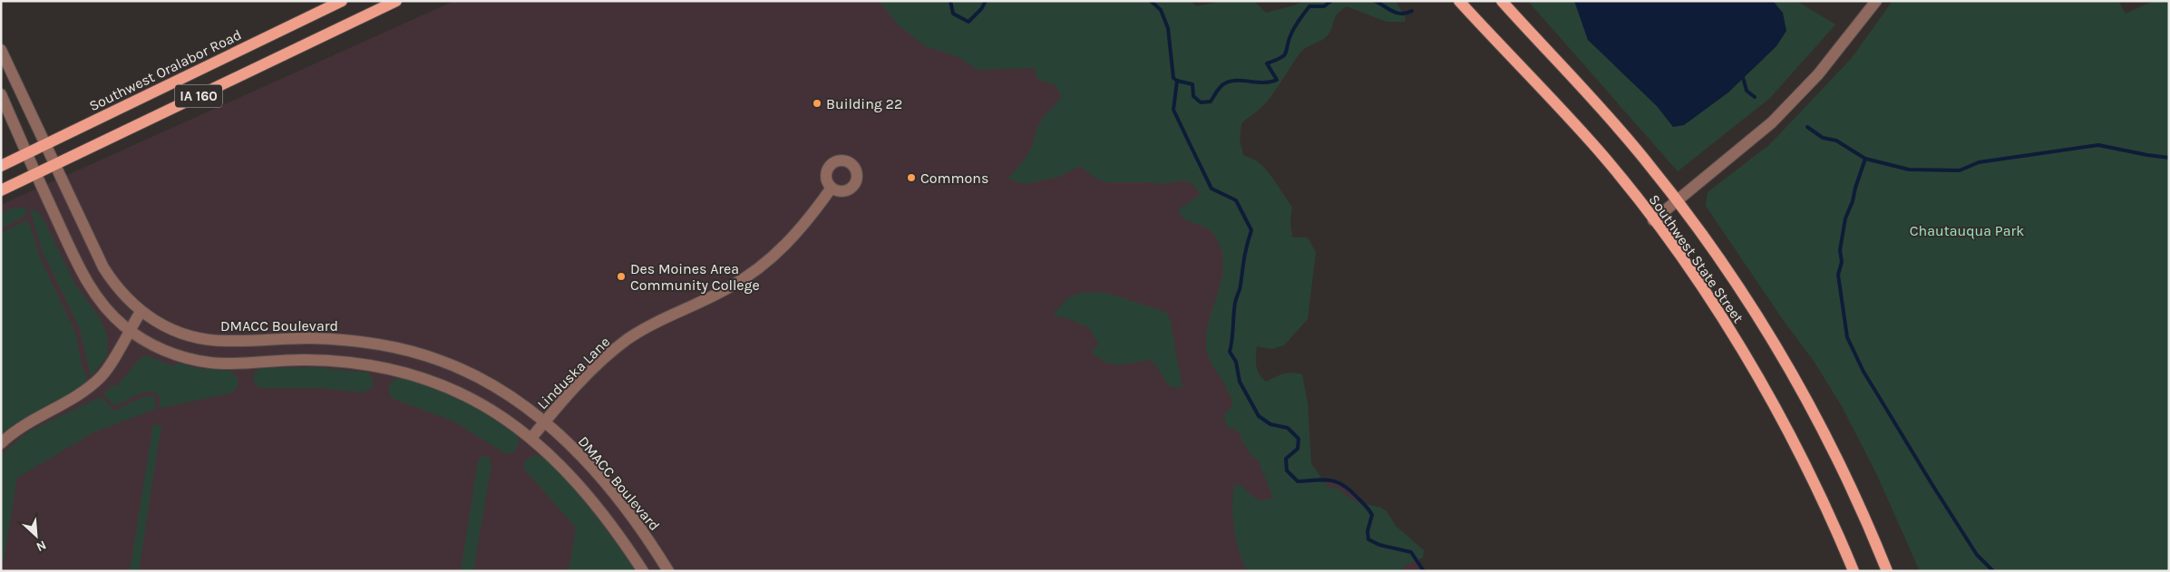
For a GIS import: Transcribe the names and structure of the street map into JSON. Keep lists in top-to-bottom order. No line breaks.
{"streets":{"main road":["Southwest Oralabor Road","IA 160","Southwest State Street"],"street":["DMACC Boulevard","Linduska Lane"]},"crossings":[["Southwest Oralabor Road","DMACC Boulevard"],["IA 160","DMACC Boulevard"],["DMACC Boulevard","Linduska Lane"]],"parks":["Chautauqua Park"],"places":["Building 22","Commons","Des Moines Area Community College"],"north":"bottom right"}
